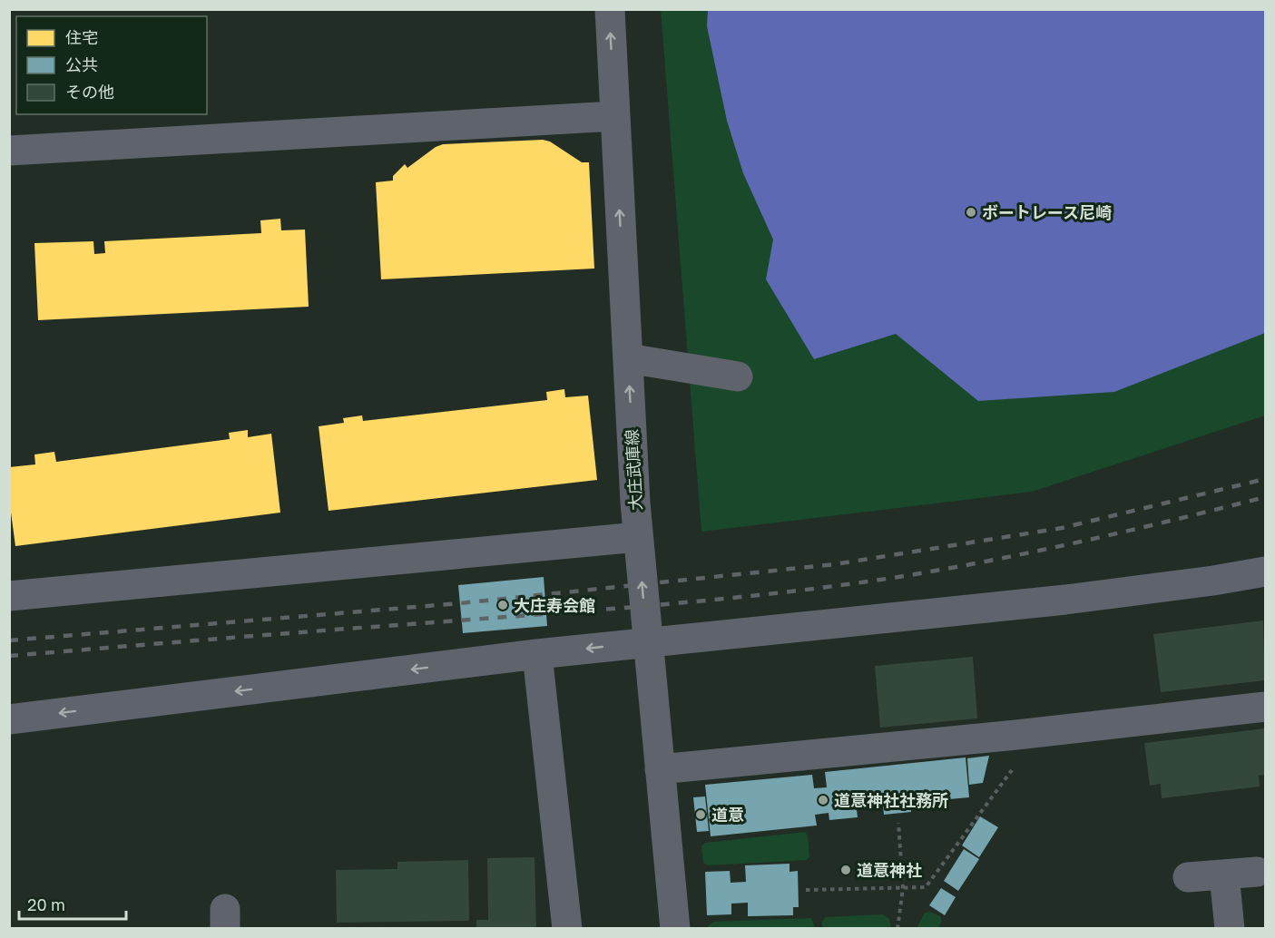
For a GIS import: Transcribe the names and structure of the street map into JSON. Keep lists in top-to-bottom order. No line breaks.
{"streets":{"street":["大庄武庫線"]},"one_way":["大庄武庫線"],"places":["ボートレース尼崎","大庄寿会館","道意神社社務所","道意","道意神社"],"legend":["住宅","公共","その他"],"scale_bar":"20 m"}
